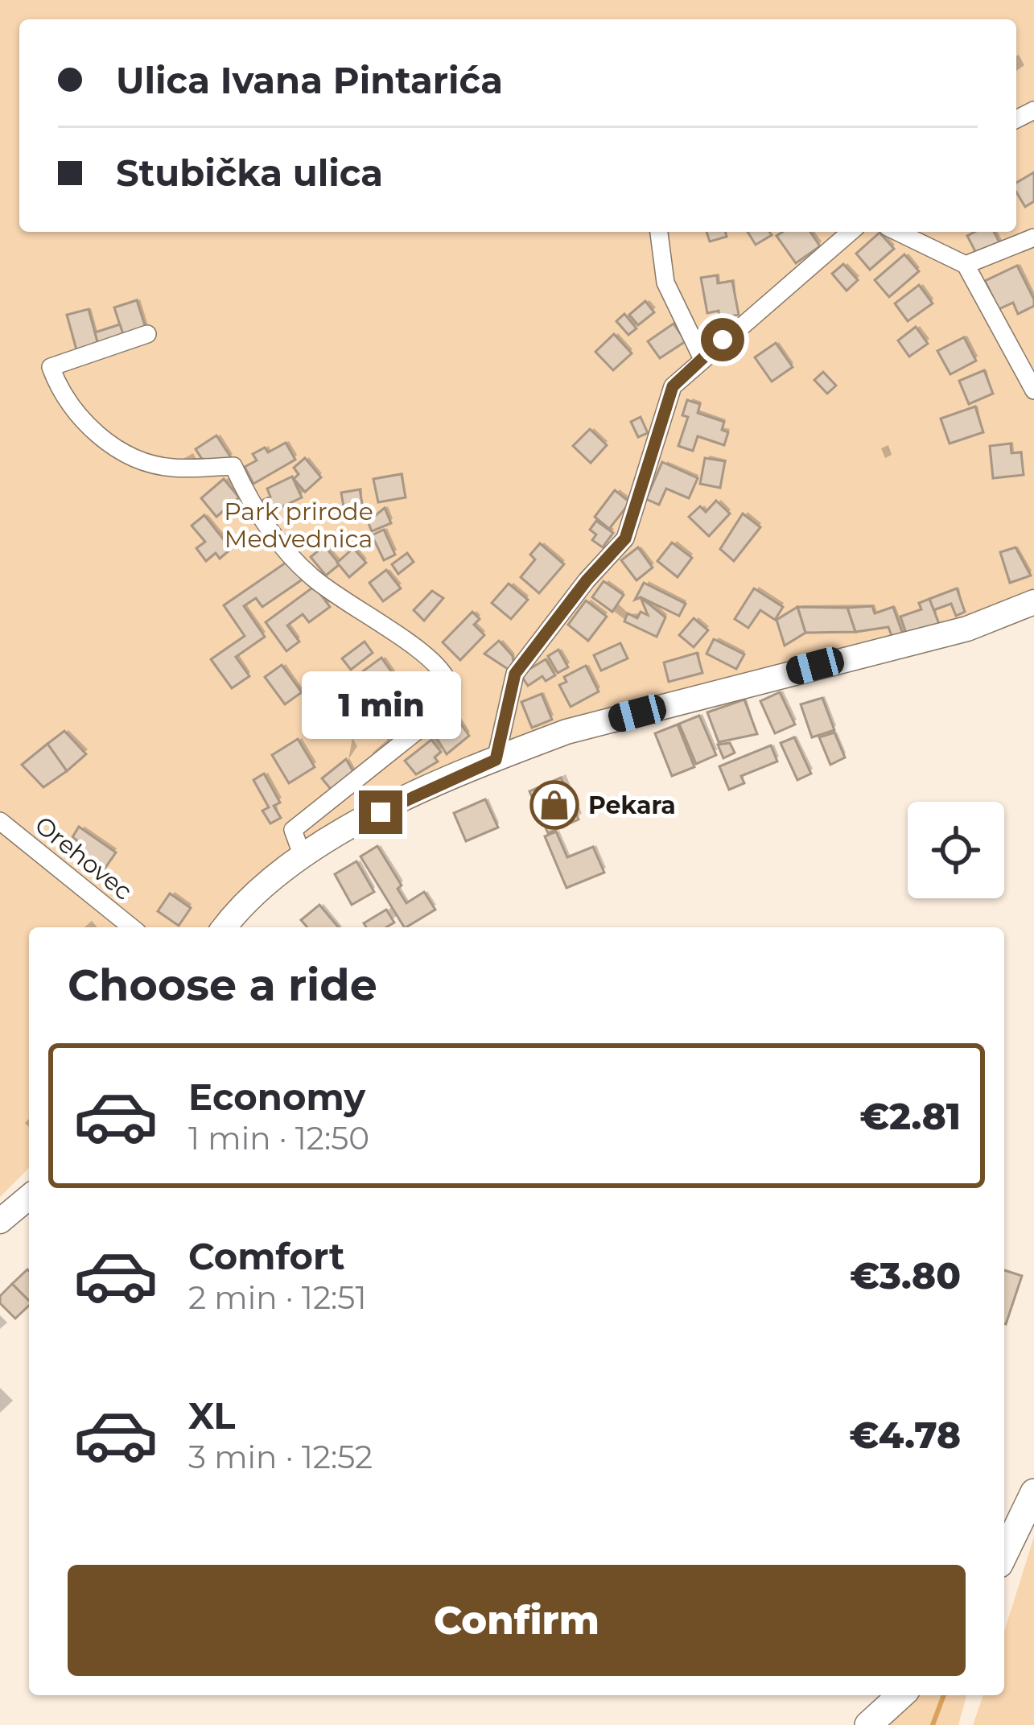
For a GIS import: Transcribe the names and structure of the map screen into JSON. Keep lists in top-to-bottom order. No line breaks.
{"streets":{"street":["Orehovec"]},"parks":["Park prirode Medvednica"],"places":{"shop":["Pekara"]},"page":{"banner":["Ulica Ivana Pintarića","Stubička ulica"],"bubble":"1 min","heading":"Choose a ride","list":[{"name":"Economy","note":"1 min · 12:50","value":"€2.81"},{"name":"Comfort","note":"2 min · 12:51","value":"€3.80"},{"name":"XL","note":"3 min · 12:52","value":"€4.78"}],"buttons":"Confirm"}}
